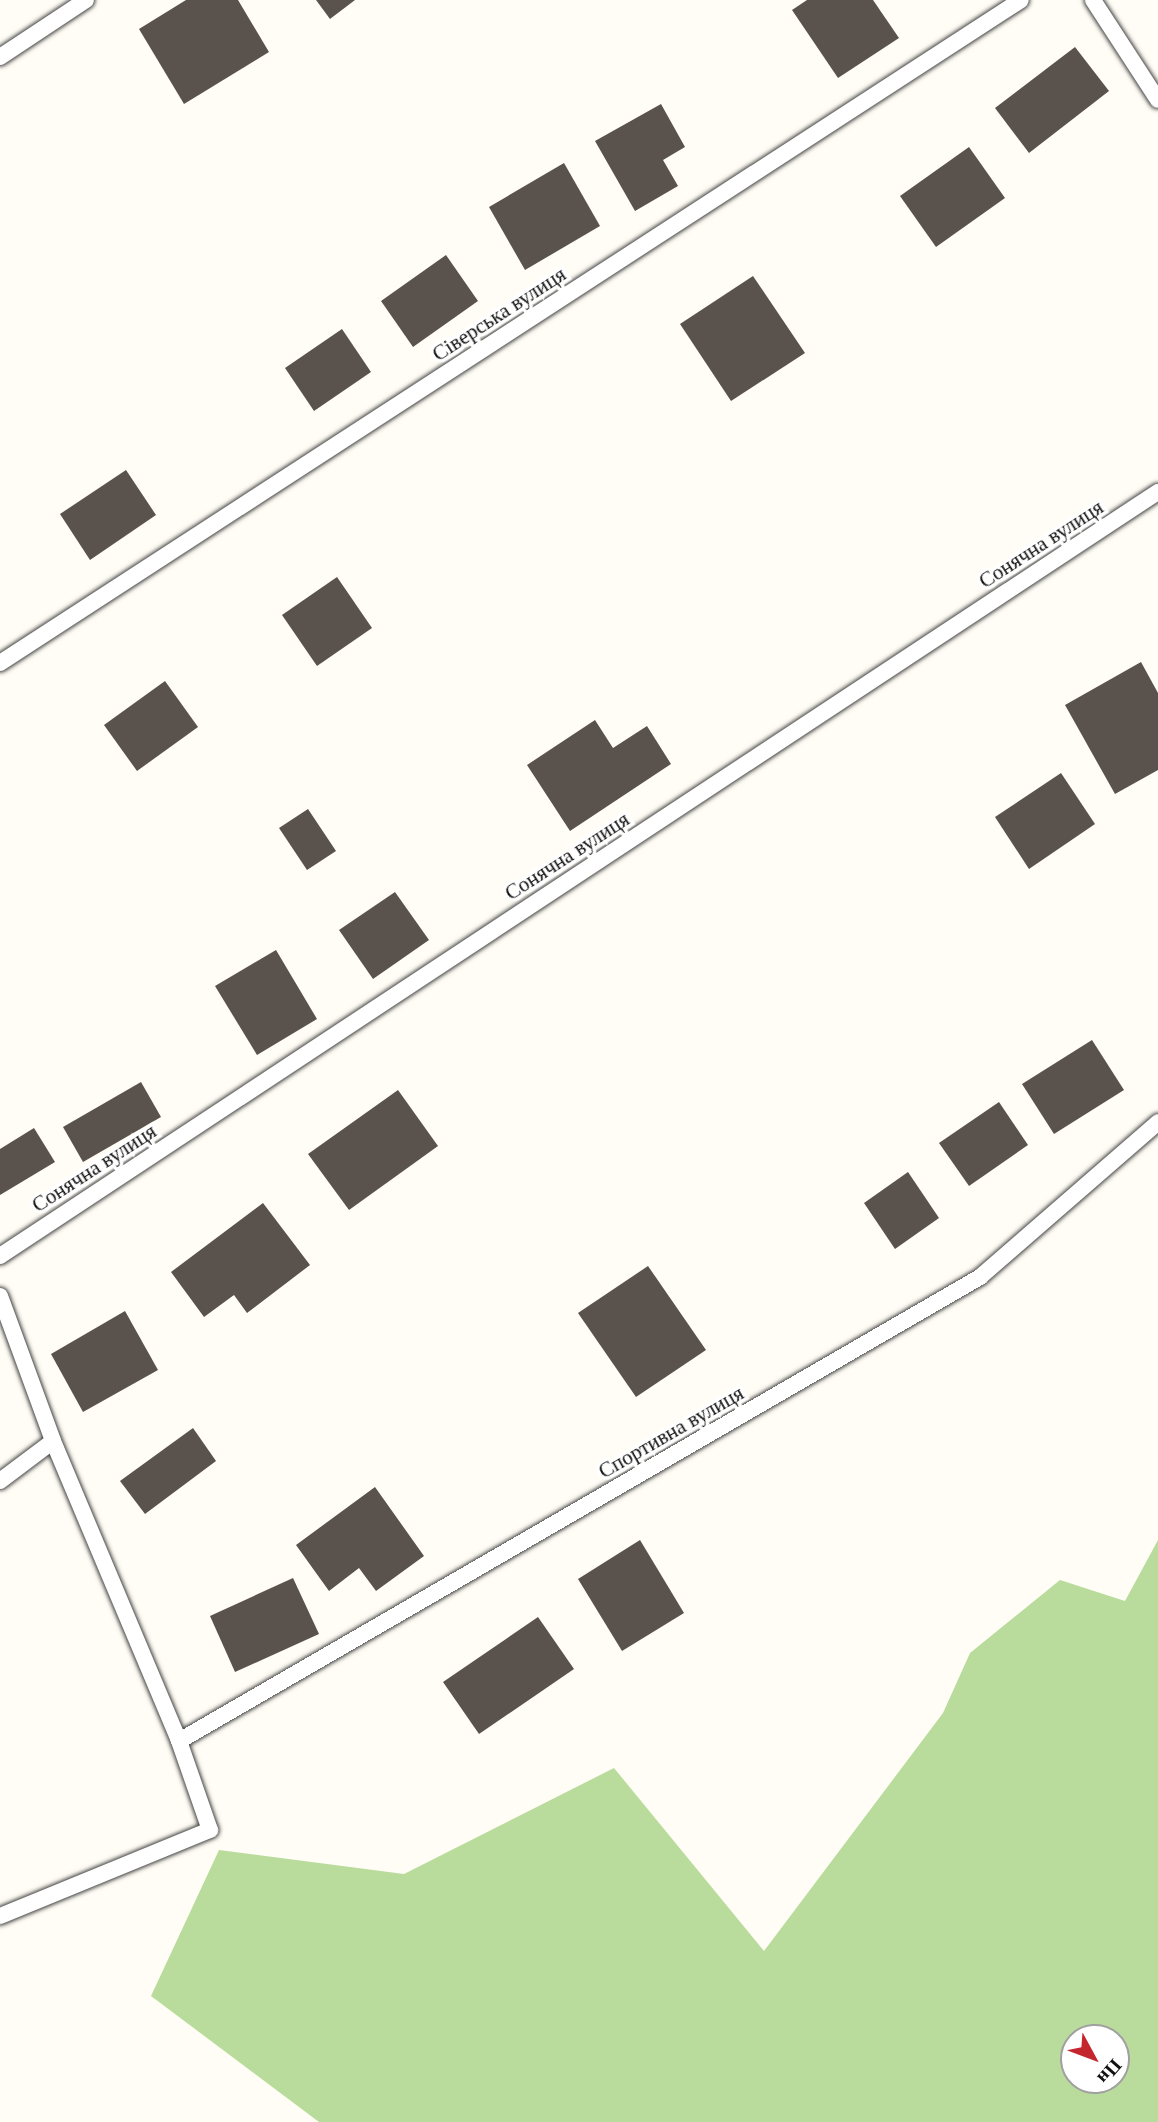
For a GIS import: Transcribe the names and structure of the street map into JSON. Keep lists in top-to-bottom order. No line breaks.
{"streets":{"lane":["Сіверська вулиця","Сонячна вулиця","Спортивна вулиця"]},"north":"bottom right"}
